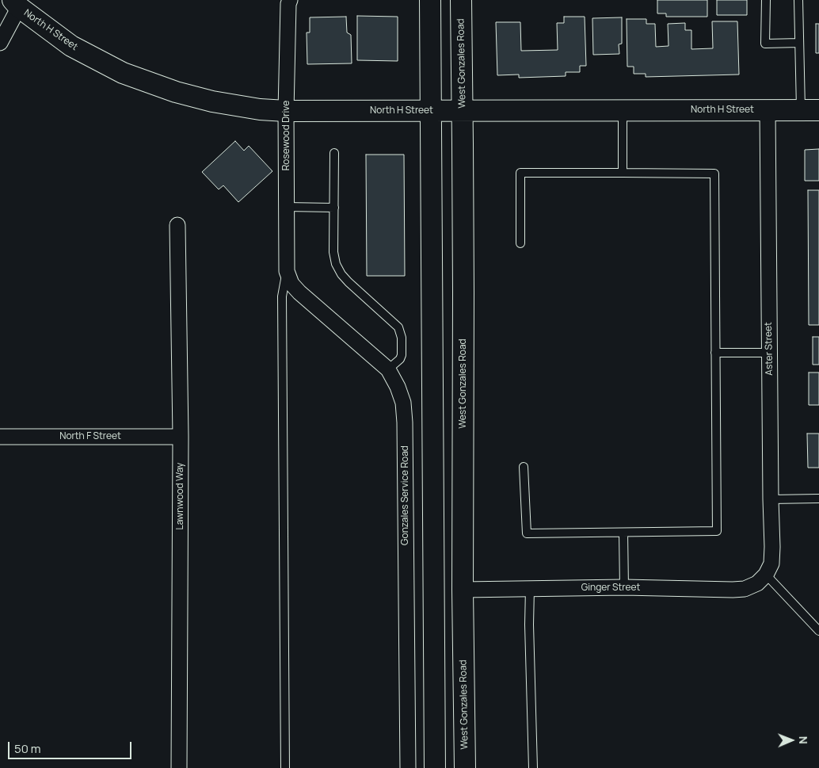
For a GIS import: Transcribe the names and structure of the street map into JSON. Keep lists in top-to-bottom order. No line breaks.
{"streets":{"main road":["North H Street","West Gonzales Road"],"street":["Rosewood Drive","Aster Street","North F Street","Gonzales Service Road","Lawnwood Way","Ginger Street"]},"crossings":[["North H Street","West Gonzales Road"],["North H Street","Rosewood Drive"],["North H Street","Aster Street"],["West Gonzales Road","Ginger Street"],["Rosewood Drive","Gonzales Service Road"],["Aster Street","Ginger Street"],["North F Street","Lawnwood Way"]],"scale_bar":"50 m","north":"right"}
